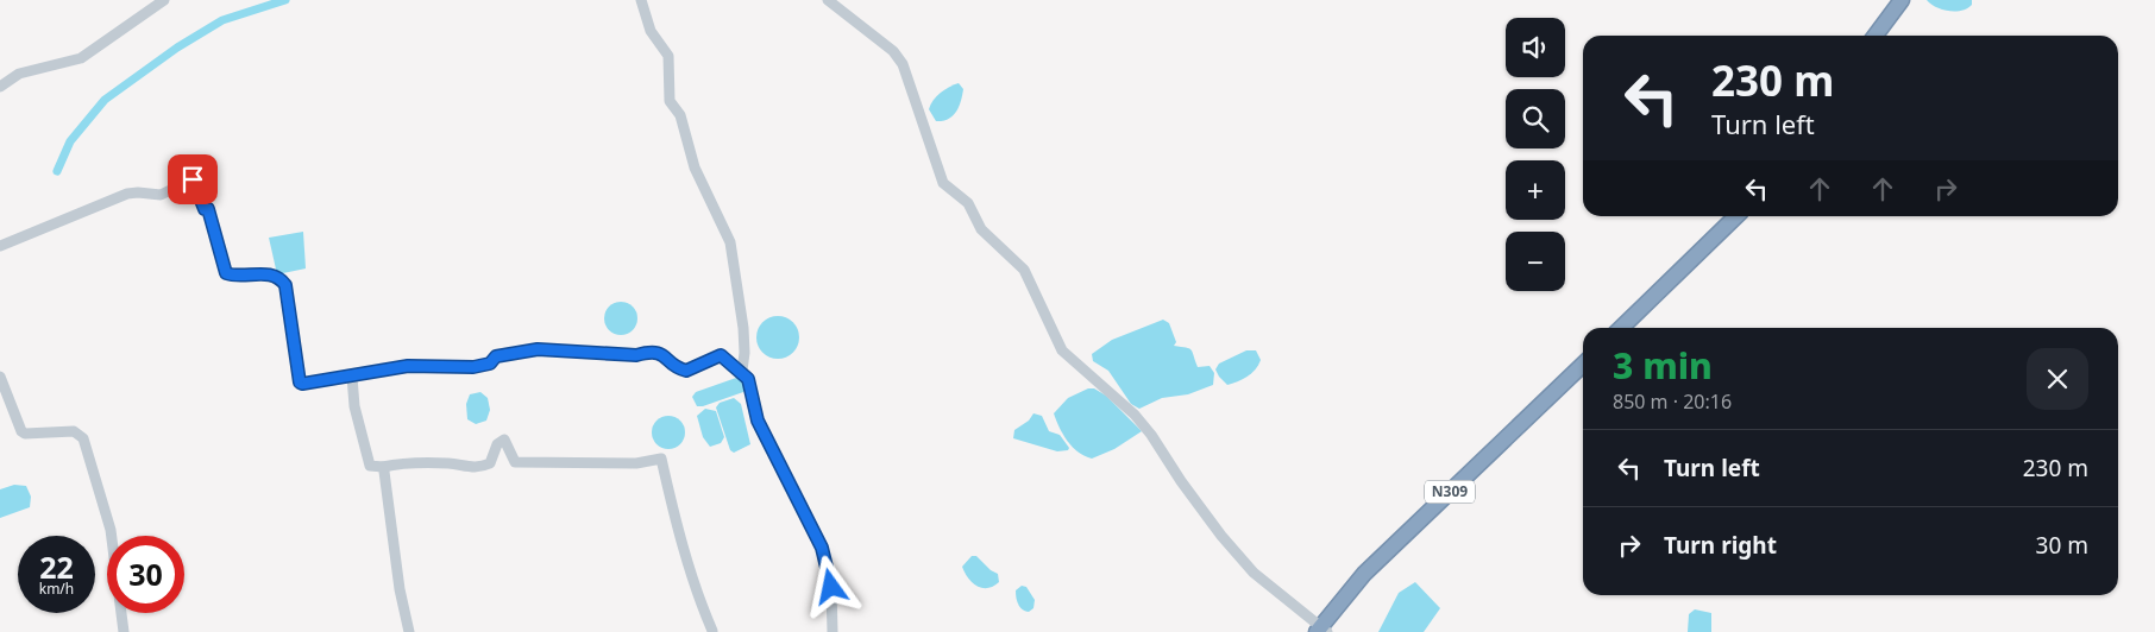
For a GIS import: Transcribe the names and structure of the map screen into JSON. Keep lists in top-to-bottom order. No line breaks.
{"streets":{"highway":["N309"]},"page":{"map_buttons":["+","−"],"turn":["230 m","Turn left"],"heading":["3 min","850 m · 20:16"],"list":[{"name":"Turn left","value":"230 m"},{"name":"Turn right","value":"30 m"}],"speed":"22 km/h","limit":"30"}}
